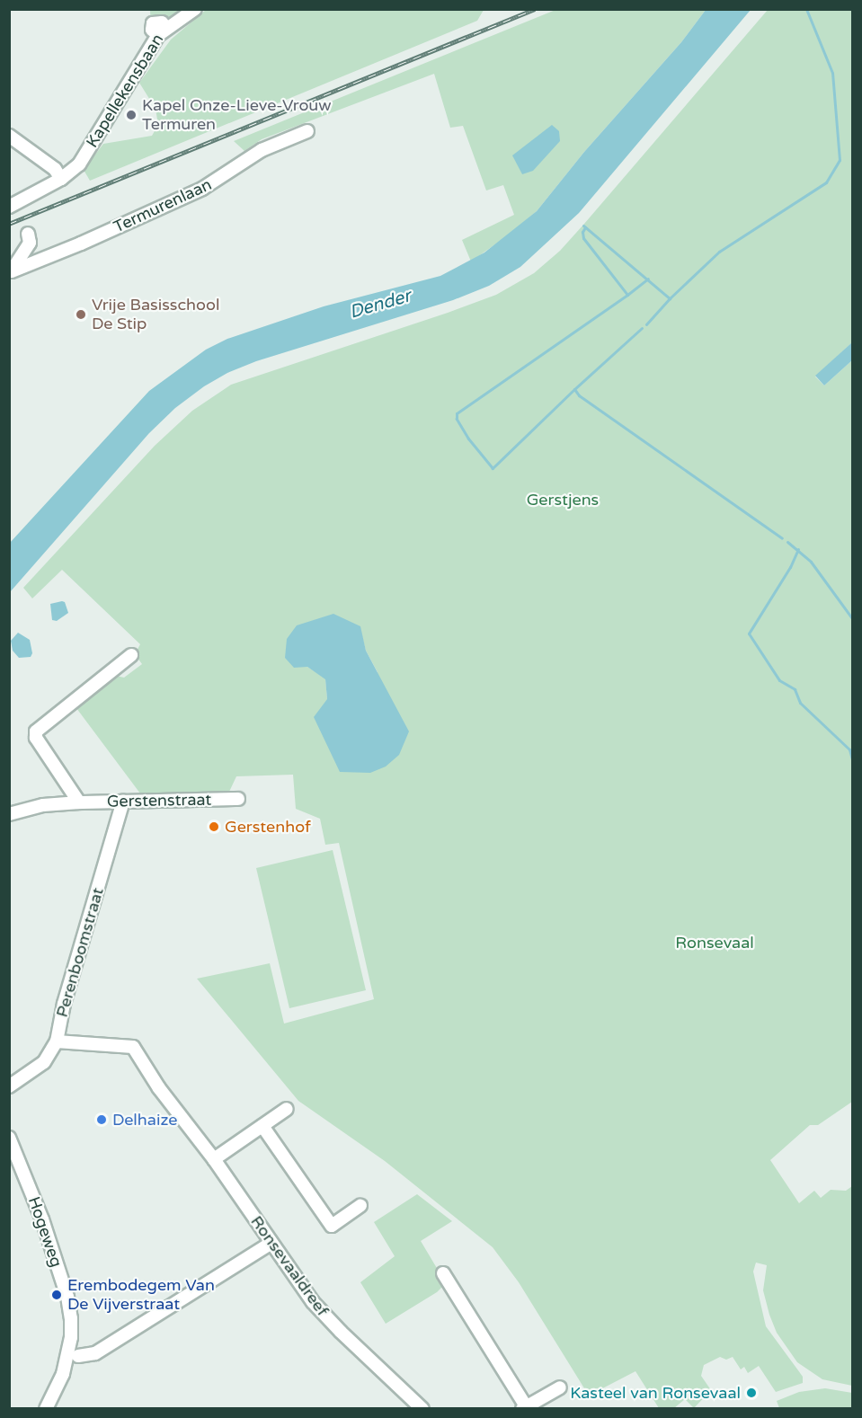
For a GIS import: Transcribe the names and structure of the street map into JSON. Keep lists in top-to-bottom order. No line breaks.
{"streets":{"street":["Kapellekensbaan","Termurenlaan","Gerstenstraat","Perenboomstraat","Hogeweg","Ronsevaaldreef"]},"crossings":[["Gerstenstraat","Perenboomstraat"],["Perenboomstraat","Ronsevaaldreef"]],"water":["Dender"],"parks":["Gerstjens","Ronsevaal"],"places":["Kapel Onze-Lieve-Vrouw Termuren","Vrije Basisschool De Stip","Gerstenhof","Delhaize","Erembodegem Van De Vijverstraat","Kasteel van Ronsevaal"]}
